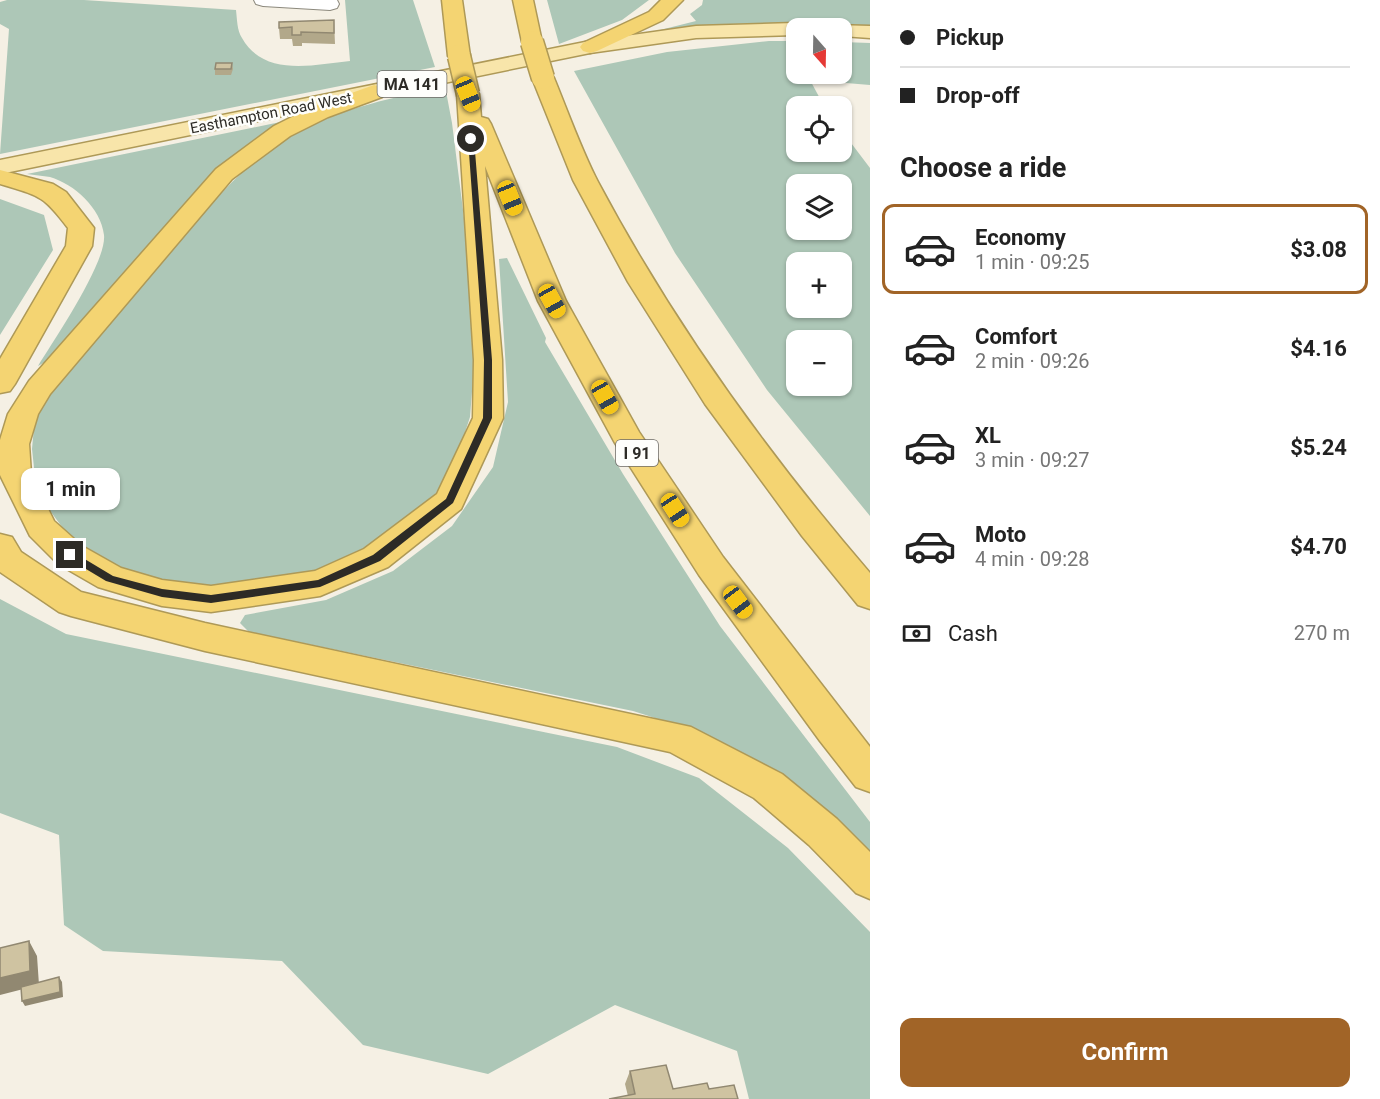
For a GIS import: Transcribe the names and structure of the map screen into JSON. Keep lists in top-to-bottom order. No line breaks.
{"streets":{"highway":["I 91"],"main road":["MA 141","Easthampton Road West"]},"north":"bottom","page":{"banner":["Pickup","Drop-off"],"map_buttons":["+","−"],"heading":"Choose a ride","list":[{"name":"Economy","note":"1 min · 09:25","value":"$3.08"},{"name":"Comfort","note":"2 min · 09:26","value":"$4.16"},{"name":"XL","note":"3 min · 09:27","value":"$5.24"},{"name":"Moto","note":"4 min · 09:28","value":"$4.70"}],"bubble":"1 min","pay":["Cash","270 m"],"buttons":"Confirm"}}
